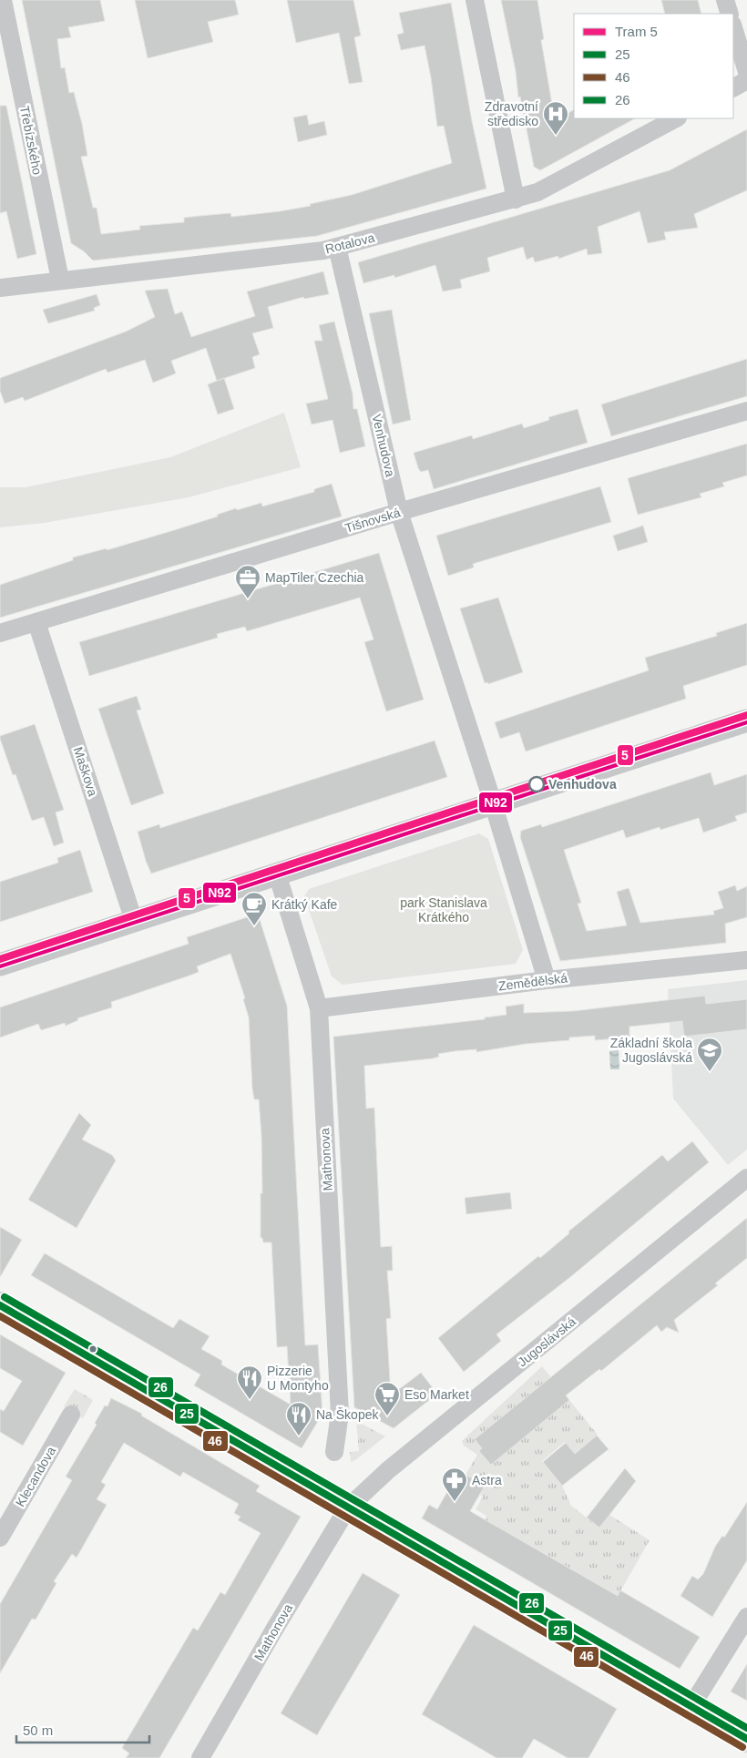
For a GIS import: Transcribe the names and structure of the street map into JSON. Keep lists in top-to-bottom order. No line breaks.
{"streets":{"street":["Třebízského","Rotalova","Venhudova","Tišnovská","Maškova","Zemědělská","Mathonova","Jugoslávská","Klecandova"]},"crossings":[["Třebízského","Rotalova"],["Rotalova","Venhudova"],["Venhudova","Tišnovská"],["Venhudova","Zemědělská"],["Tišnovská","Maškova"],["Zemědělská","Mathonova"],["Mathonova","Jugoslávská"]],"parks":["park Stanislava Krátkého"],"places":{"hospital":["Zdravotní středisko"],"office":["MapTiler Czechia"],"other":["Venhudova"],"cafe":["Krátký Kafe"],"school or university":["Základní škola Jugoslávská"],"restaurant":["Pizzerie U Montyho","Na Škopek"],"supermarket":["Eso Market"],"pharmacy":["Astra"]},"lines":["tram line 5","transit line N92","transit line 26","transit line 25","transit line 46"],"legend":["Tram 5","25","46","26"],"scale_bar":"50 m"}
